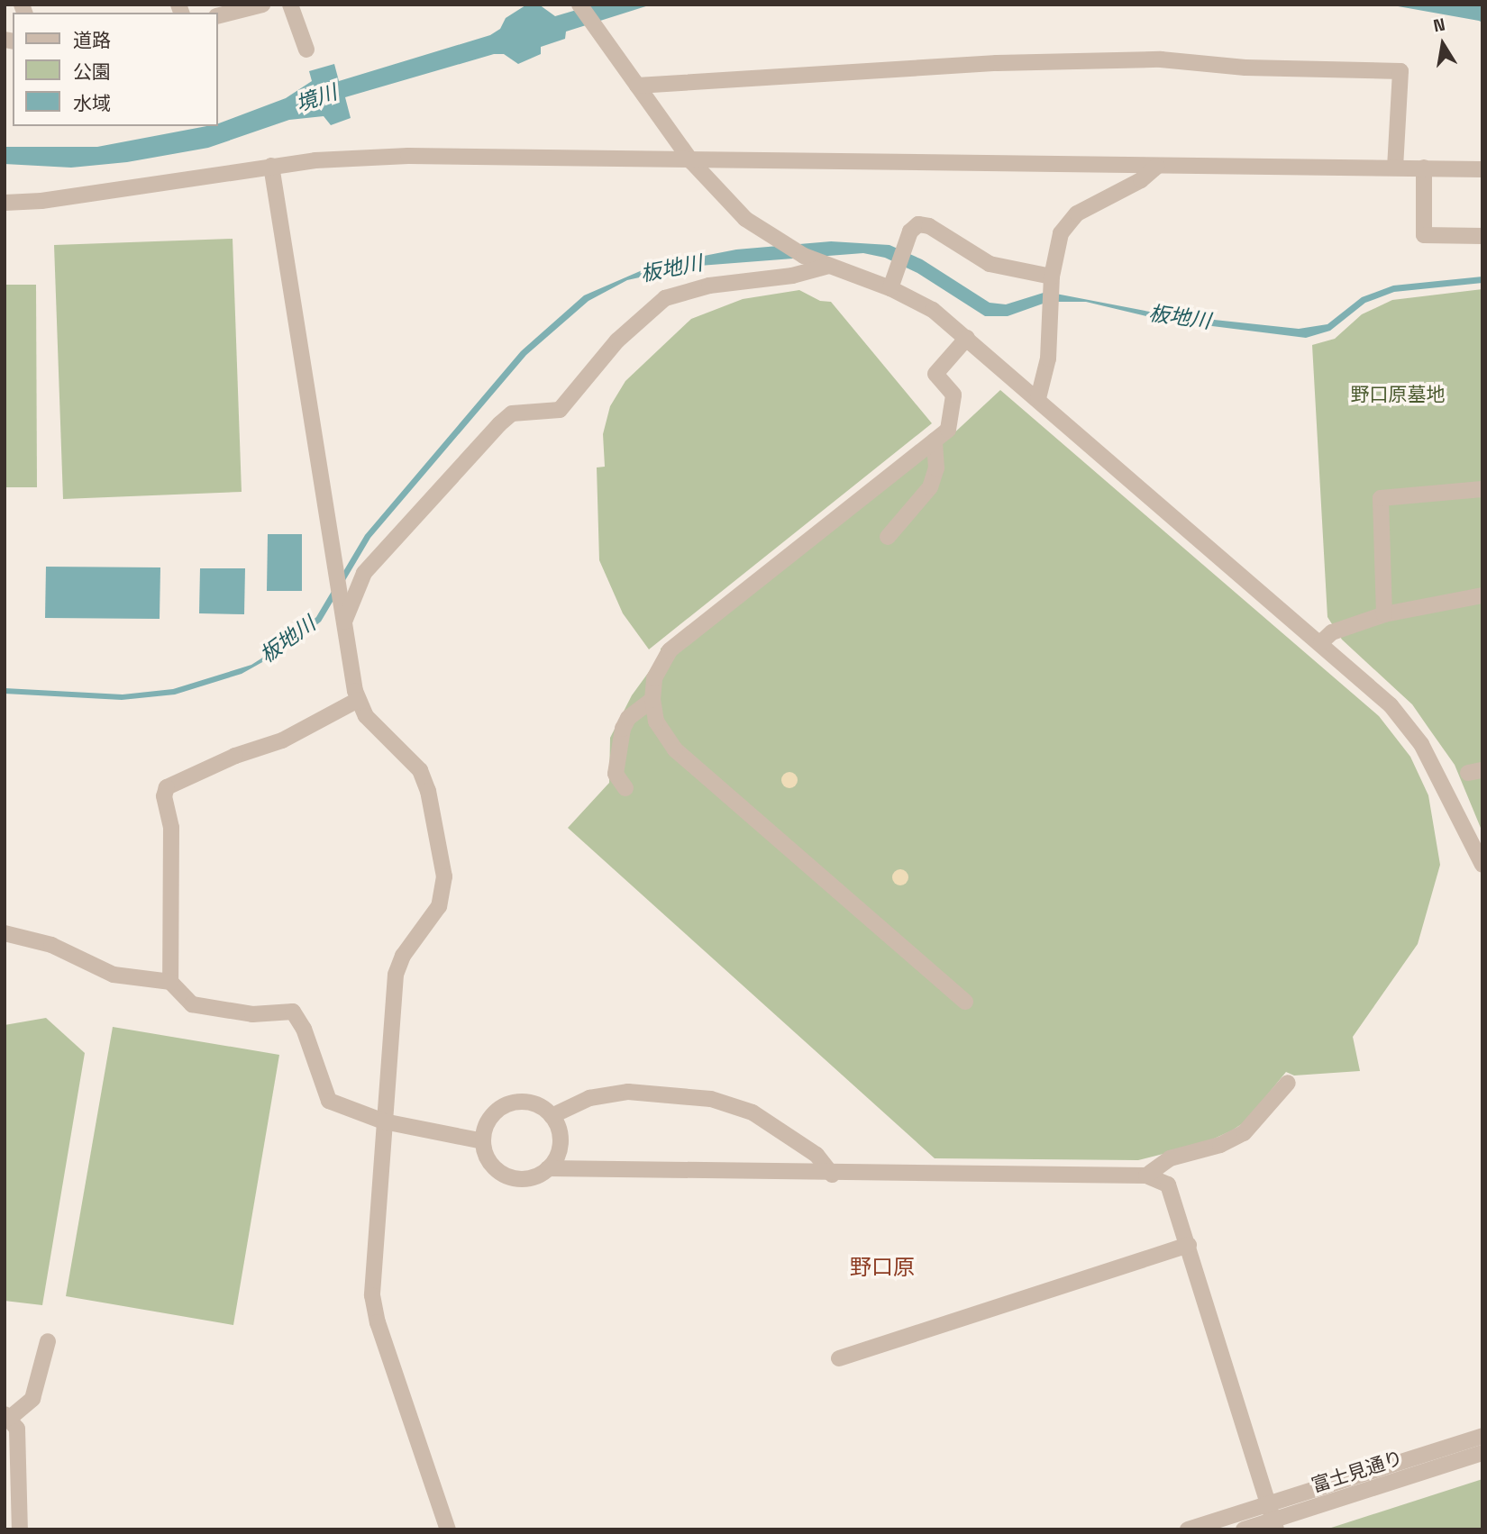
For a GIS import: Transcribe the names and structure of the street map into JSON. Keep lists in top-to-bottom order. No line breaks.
{"streets":{"street":["富士見通り"]},"districts":["野口原"],"water":["境川","板地川"],"parks":["野口原墓地"],"legend":["道路","公園","水域"],"north":"top"}
